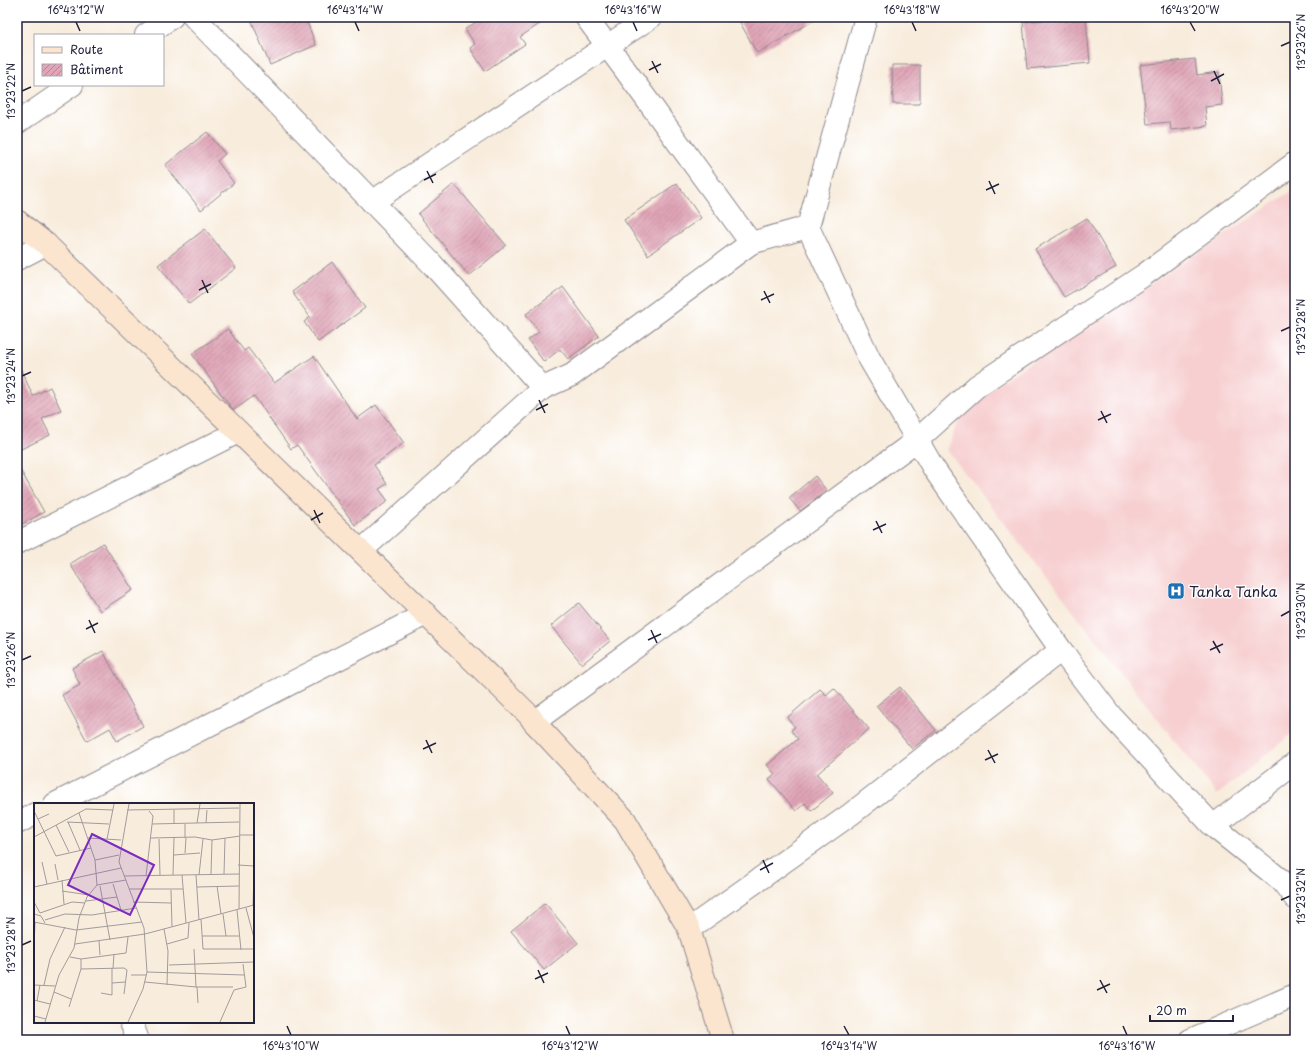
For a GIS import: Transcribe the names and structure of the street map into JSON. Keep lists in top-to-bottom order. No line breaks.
{"places":{"hospital":["Tanka Tanka"]},"legend":["Route","Bâtiment"],"scale_bar":"20 m","coordinates":["16°43'12\"W","16°43'14\"W","16°43'16\"W","16°43'18\"W","16°43'20\"W","13°23'26\"N","13°23'22\"N","13°23'28\"N","13°23'24\"N","13°23'30\"N","13°23'32\"N","16°43'10\"W"]}
